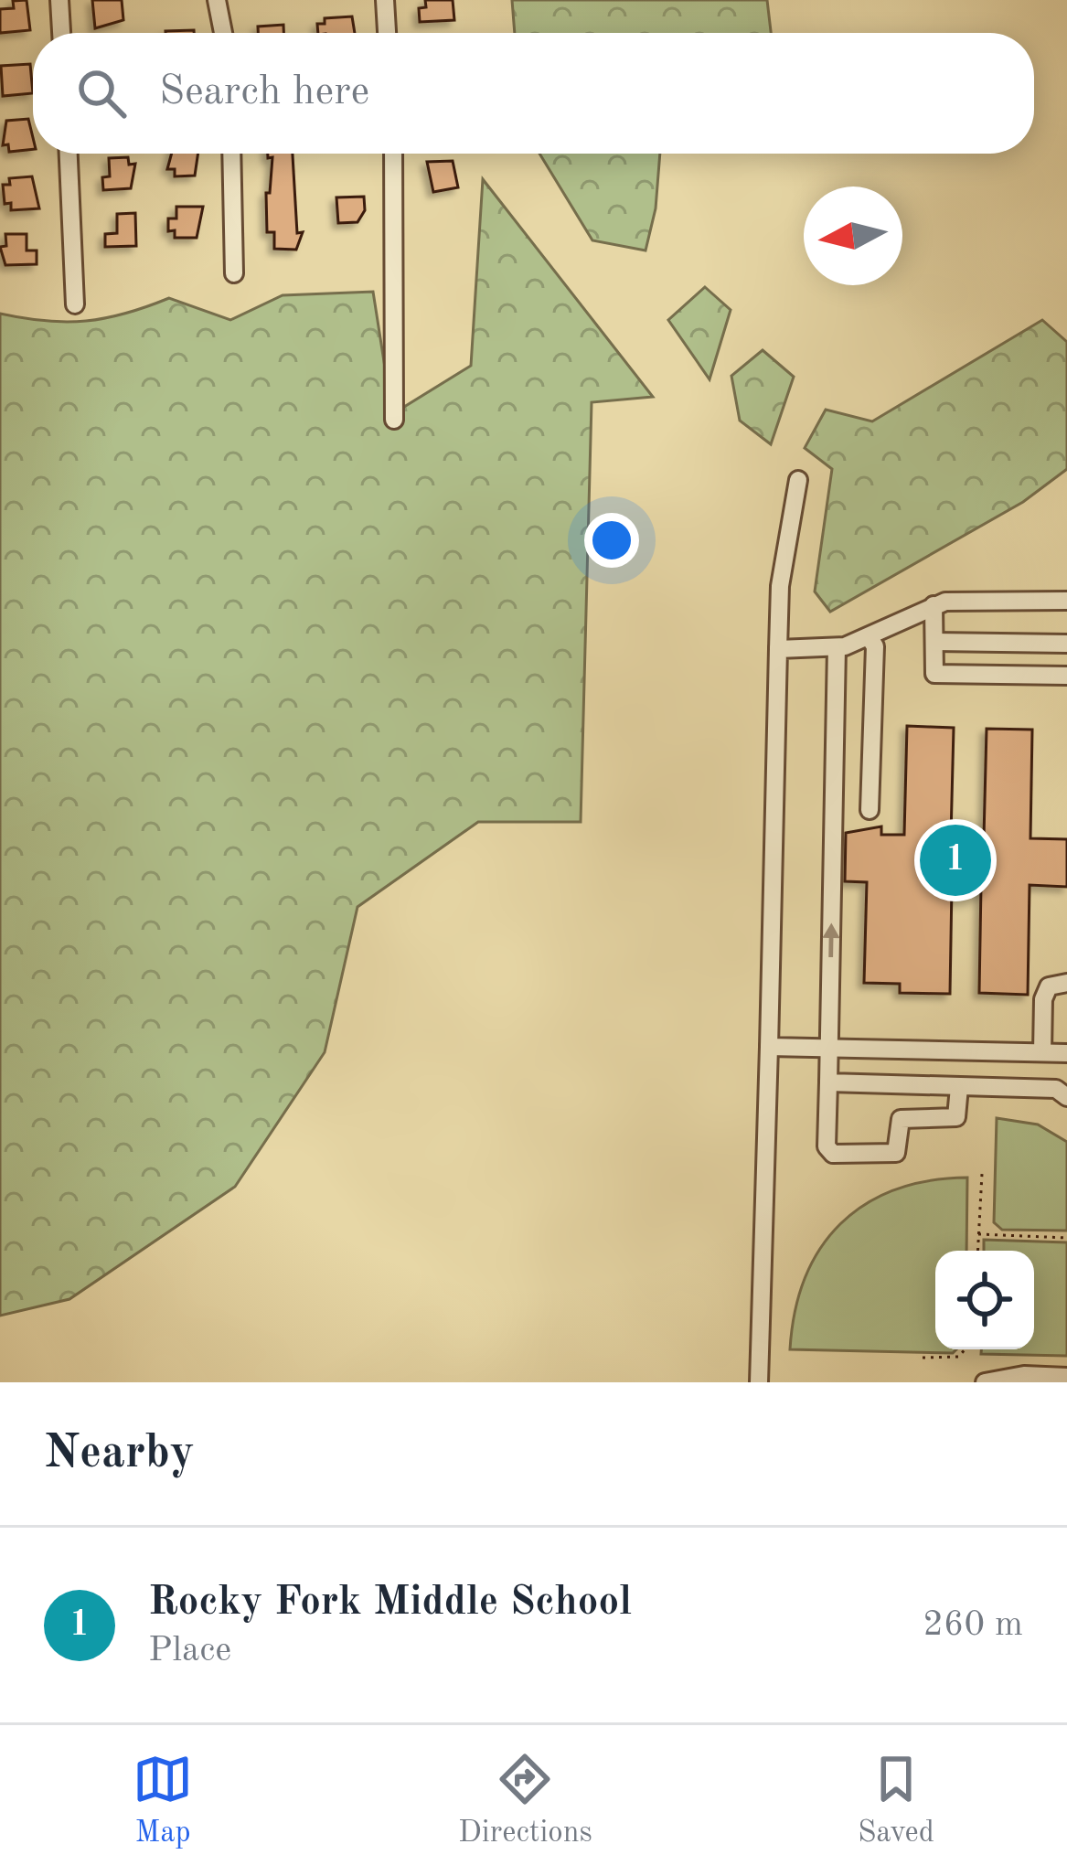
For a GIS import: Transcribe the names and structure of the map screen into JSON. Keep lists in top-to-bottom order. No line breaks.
{"north":"left","page":{"search":"Search here","pins":"1","heading":"Nearby","list":[{"mark":"1","name":"Rocky Fork Middle School","note":"Place","value":"260 m"}],"nav":["Map","Directions","Saved"]}}
